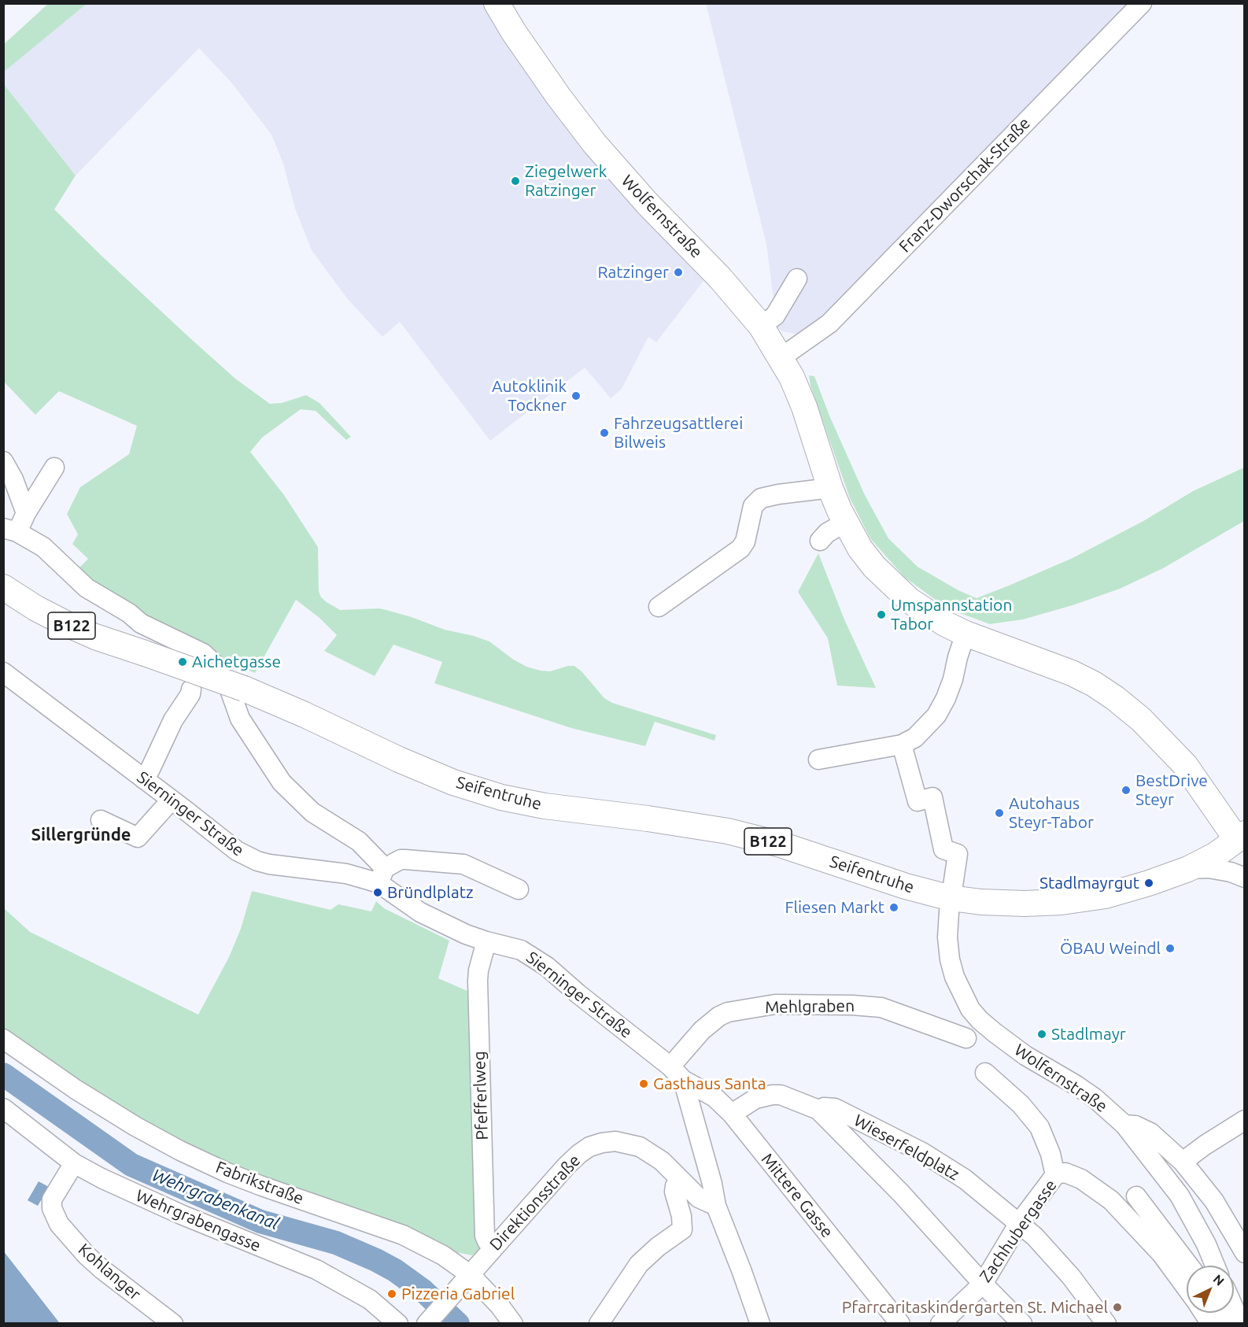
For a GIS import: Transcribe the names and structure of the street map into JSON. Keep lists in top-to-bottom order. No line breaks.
{"streets":{"main road":["Wolfernstraße","B122","Seifentruhe"],"street":["Franz-Dworschak-Straße","Sierninger Straße","Mehlgraben","Pfefferlweg","Wieserfeldplatz","Fabrikstraße","Mittere Gasse","Direktionsstraße","Wehrgrabengasse","Zachhubergasse","Kohlanger"]},"crossings":[["Franz-Dworschak-Straße","Wolfernstraße"],["Wolfernstraße","B122"],["Wolfernstraße","Seifentruhe"],["B122","Seifentruhe"],["Sierninger Straße","Mehlgraben"],["Sierninger Straße","Pfefferlweg"],["Sierninger Straße","Mittere Gasse"],["Mehlgraben","Mittere Gasse"],["Pfefferlweg","Direktionsstraße"],["Wieserfeldplatz","Mittere Gasse"],["Wieserfeldplatz","Zachhubergasse"],["Fabrikstraße","Direktionsstraße"],["Wehrgrabengasse","Kohlanger"]],"districts":["Sillergründe"],"water":["Wehrgrabenkanal"],"places":["Ziegelwerk Ratzinger","Ratzinger","Autoklinik Tockner","Fahrzeugsattlerei Bilweis","Umspannstation Tabor","Aichetgasse","BestDrive Steyr","Autohaus Steyr-Tabor","Stadlmayrgut","Bründlplatz","Fliesen Markt","ÖBAU Weindl","Stadlmayr","Gasthaus Santa","Pizzeria Gabriel","Pfarrcaritaskindergarten St. Michael"],"north":"top right"}
